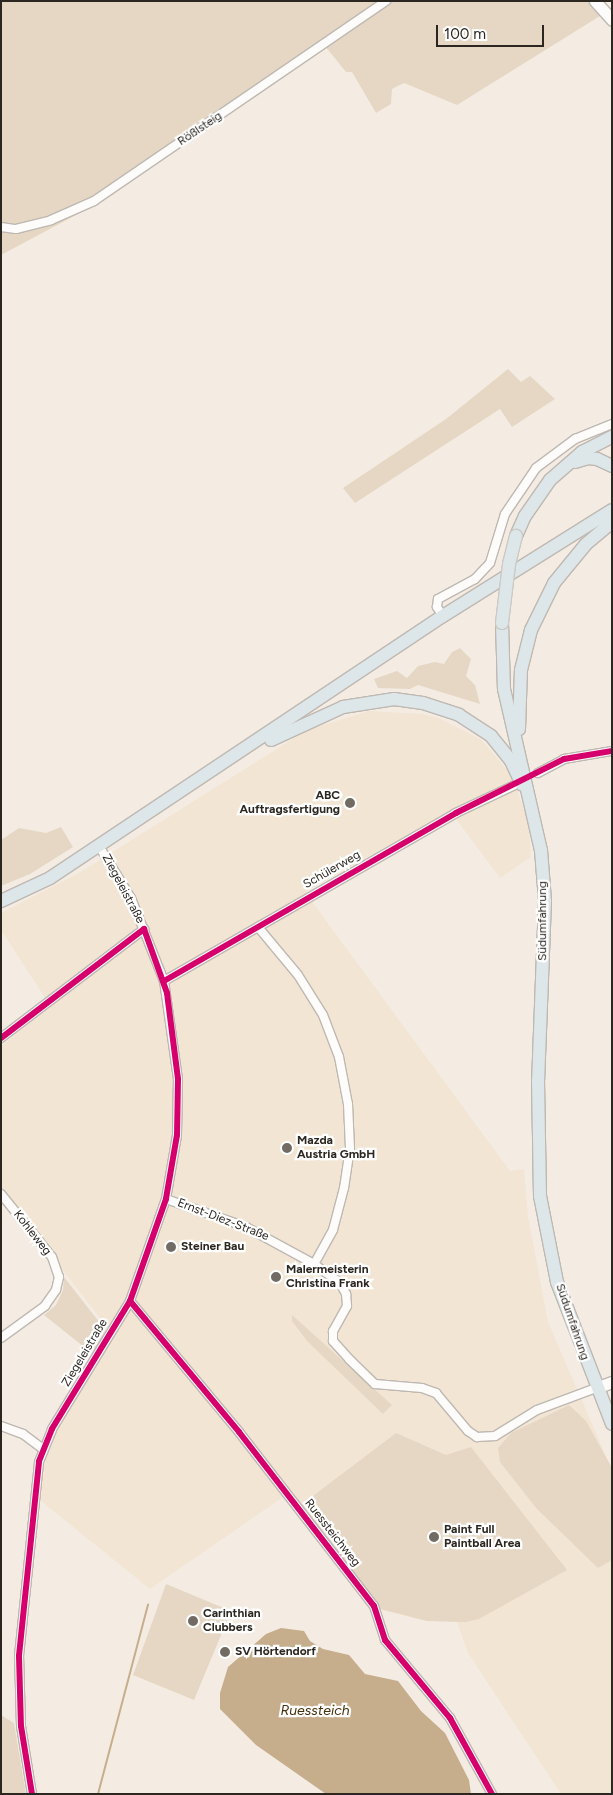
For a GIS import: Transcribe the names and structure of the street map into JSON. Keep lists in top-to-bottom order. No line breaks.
{"streets":{"main road":["Südumfahrung"],"street":["Rößlsteig","Schülerweg","Ziegeleistraße","Ernst-Diez-Straße","Kohleweg","Ruessteichweg"]},"crossings":[["Schülerweg","Ziegeleistraße"],["Ziegeleistraße","Ernst-Diez-Straße"],["Ziegeleistraße","Ruessteichweg"],["Südumfahrung","Ernst-Diez-Straße"]],"water":["Ruessteich"],"places":["ABC Auftragsfertigung","Mazda Austria GmbH","Steiner Bau","Malermeisterin Christina Frank","Paint Full Paintball Area","Carinthian Clubbers","SV Hörtendorf"],"scale_bar":"100 m"}
